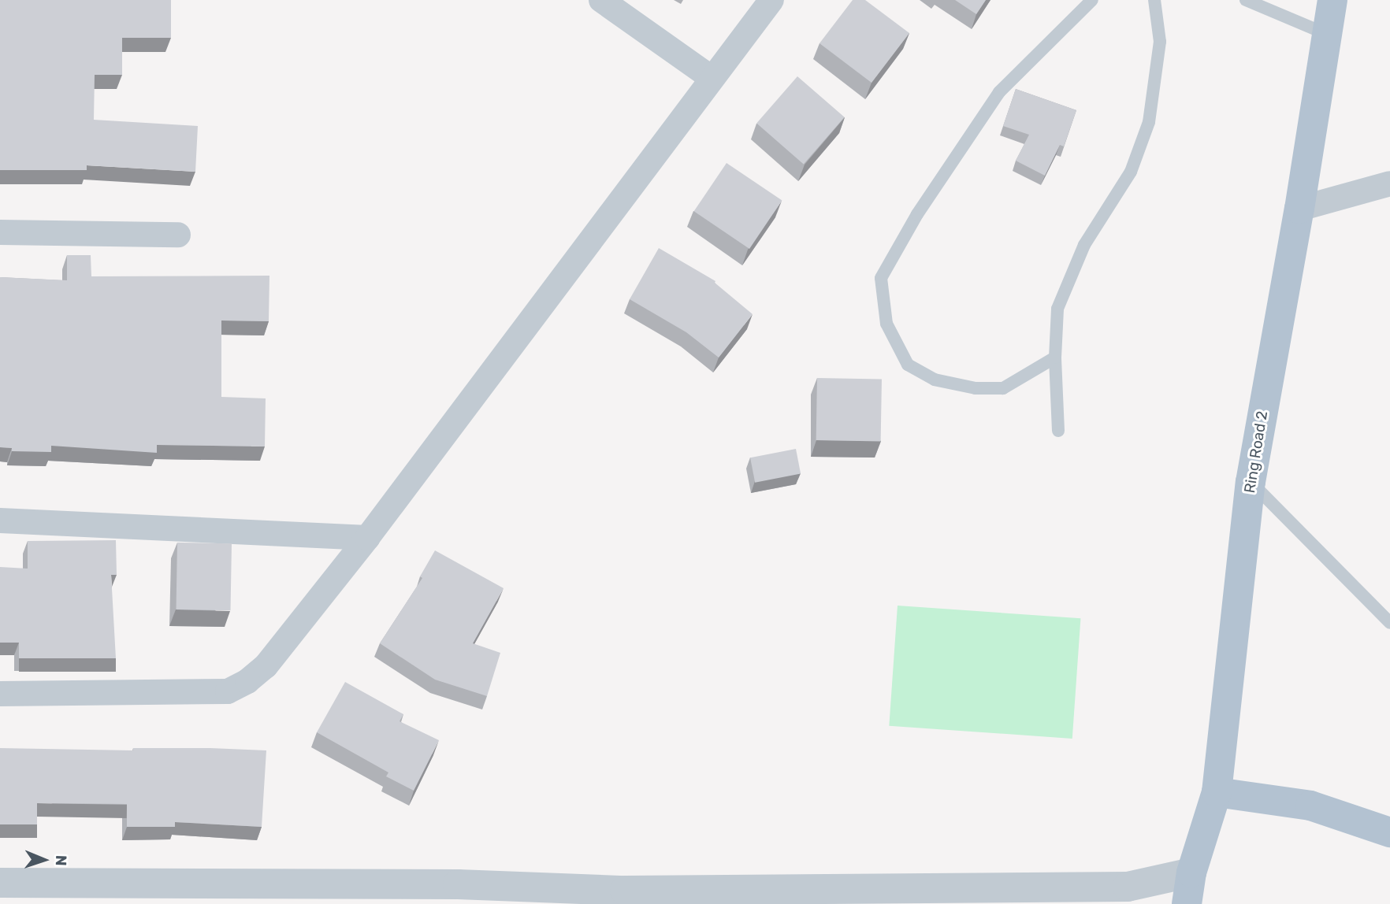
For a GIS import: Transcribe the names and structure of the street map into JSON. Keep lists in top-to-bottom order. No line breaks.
{"streets":{"main road":["Ring Road 2"]},"north":"right"}
